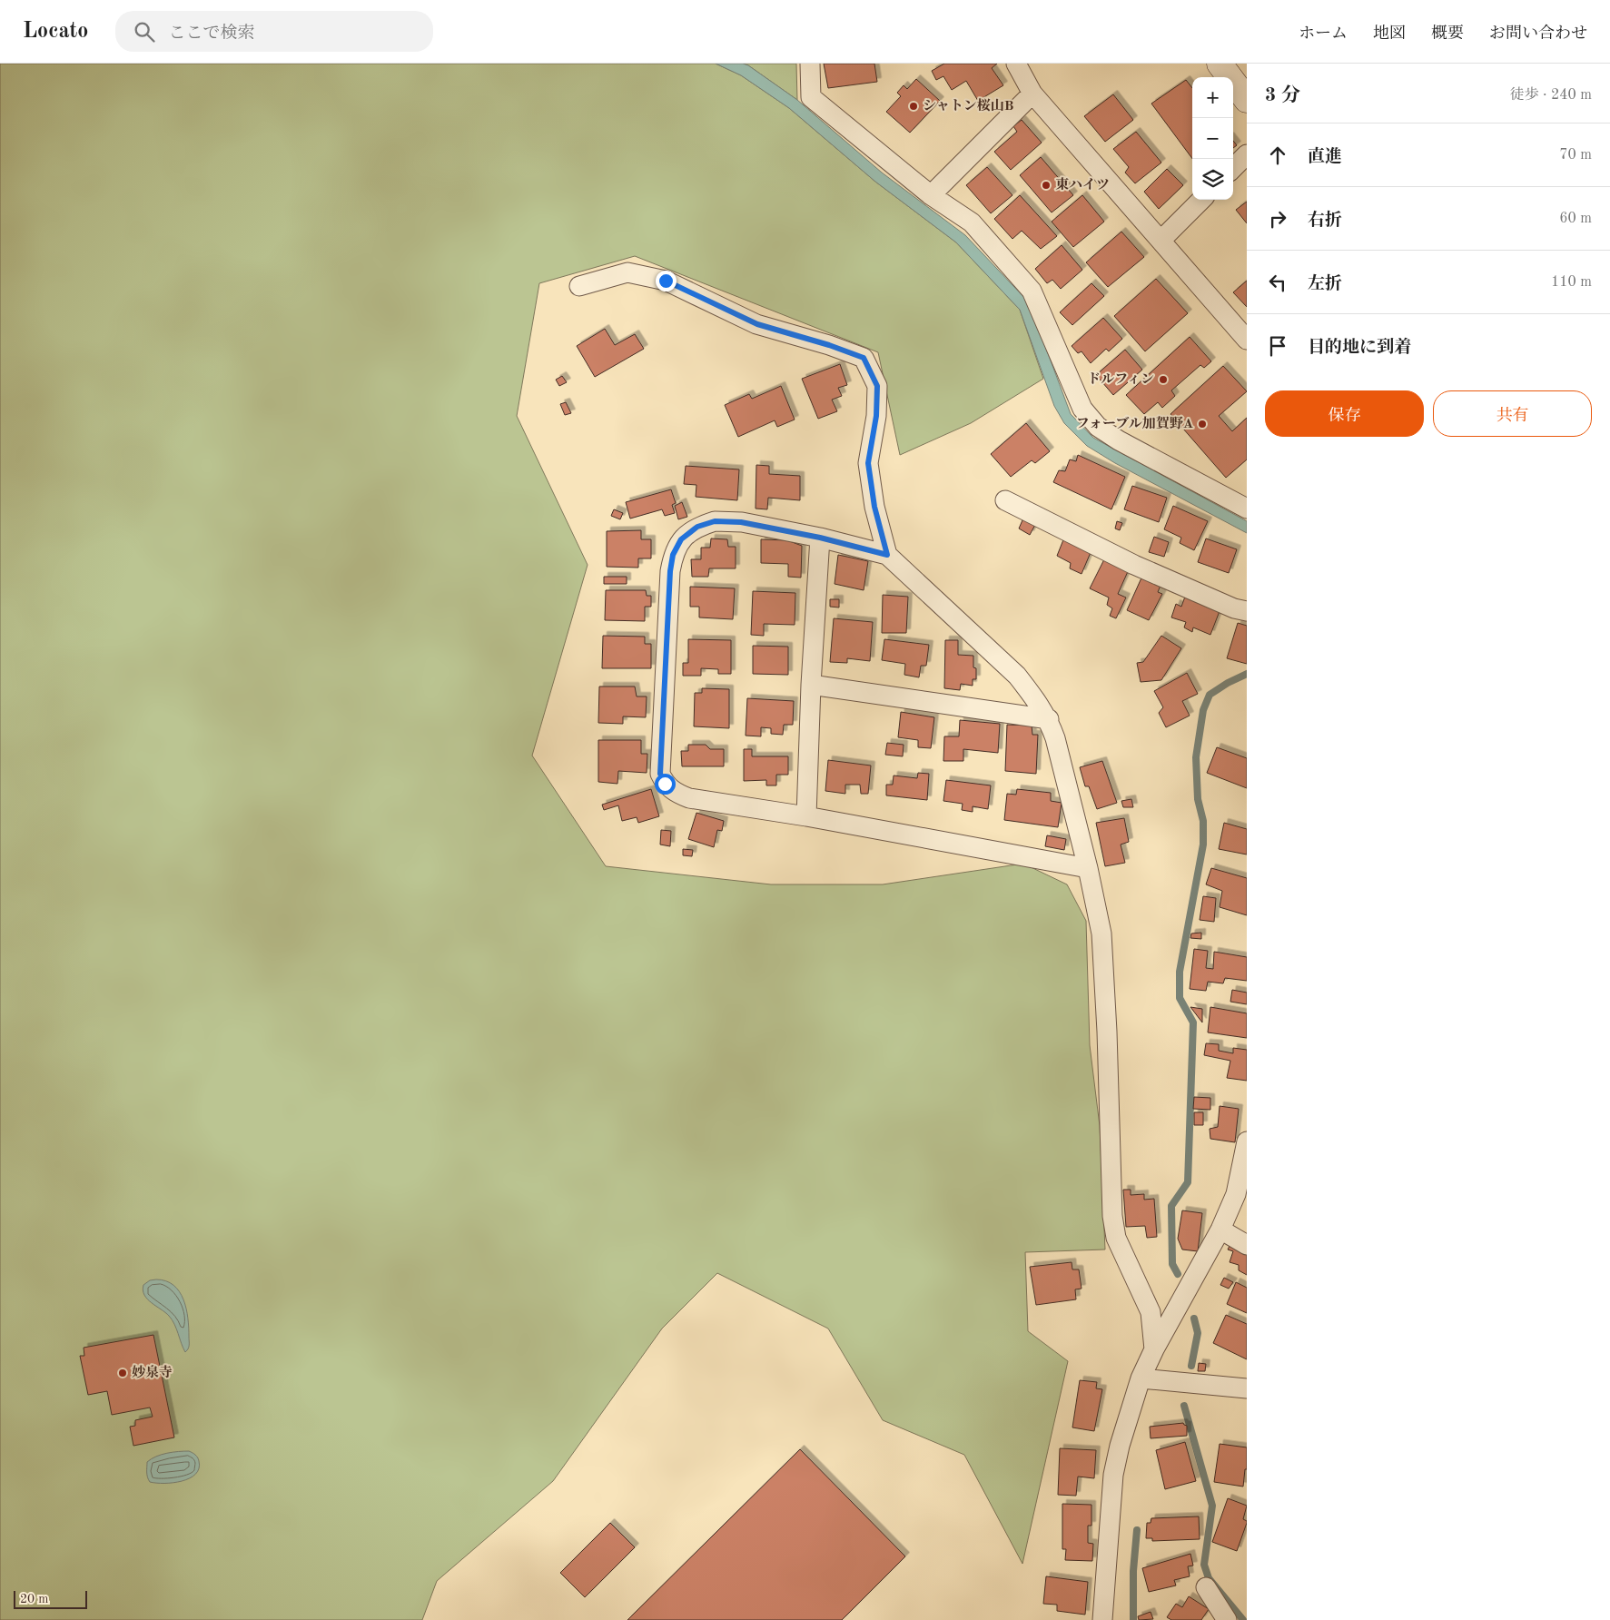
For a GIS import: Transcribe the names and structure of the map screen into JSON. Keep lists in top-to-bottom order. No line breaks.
{"places":["シャトン桜山B","東ハイツ","ドルフィン","フォーブル加賀野A","妙泉寺"],"scale_bar":"20 m","page":{"header":"Locato","search":"ここで検索","nav":["ホーム","地図","概要","お問い合わせ"],"heading":["3 分","徒歩 · 240 m"],"map_buttons":["+","−"],"list":[["直進","70 m"],["右折","60 m"],["左折","110 m"],"目的地に到着"],"buttons":["保存","共有"],"scale":"20 m"}}
